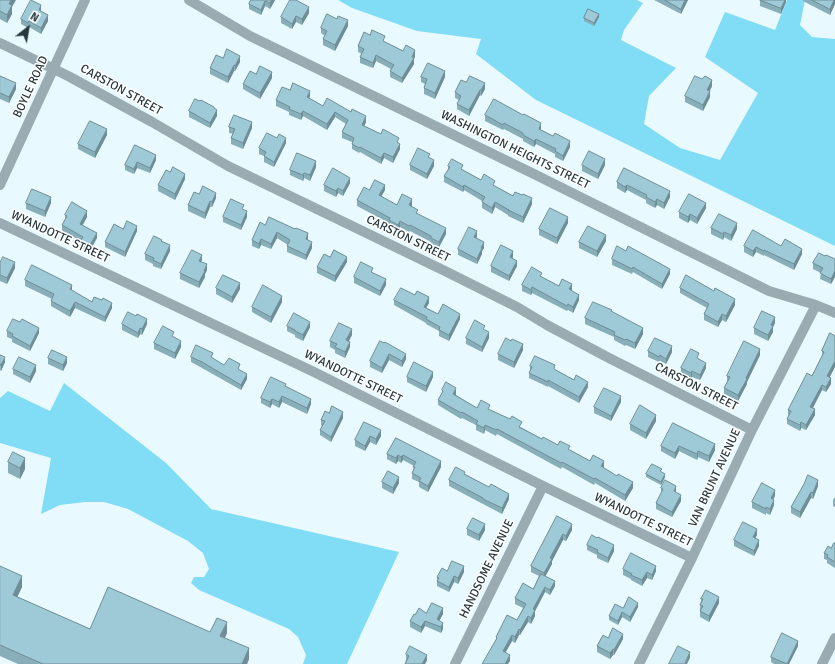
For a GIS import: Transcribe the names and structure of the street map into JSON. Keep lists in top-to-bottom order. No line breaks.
{"streets":{"street":["BOYLE ROAD","CARSTON STREET","WASHINGTON HEIGHTS STREET","WYANDOTTE STREET","VAN BRUNT AVENUE","HANDSOME AVENUE"]},"crossings":[["BOYLE ROAD","CARSTON STREET"],["CARSTON STREET","VAN BRUNT AVENUE"],["WASHINGTON HEIGHTS STREET","VAN BRUNT AVENUE"],["WYANDOTTE STREET","VAN BRUNT AVENUE"],["WYANDOTTE STREET","HANDSOME AVENUE"]],"north":"top right"}
